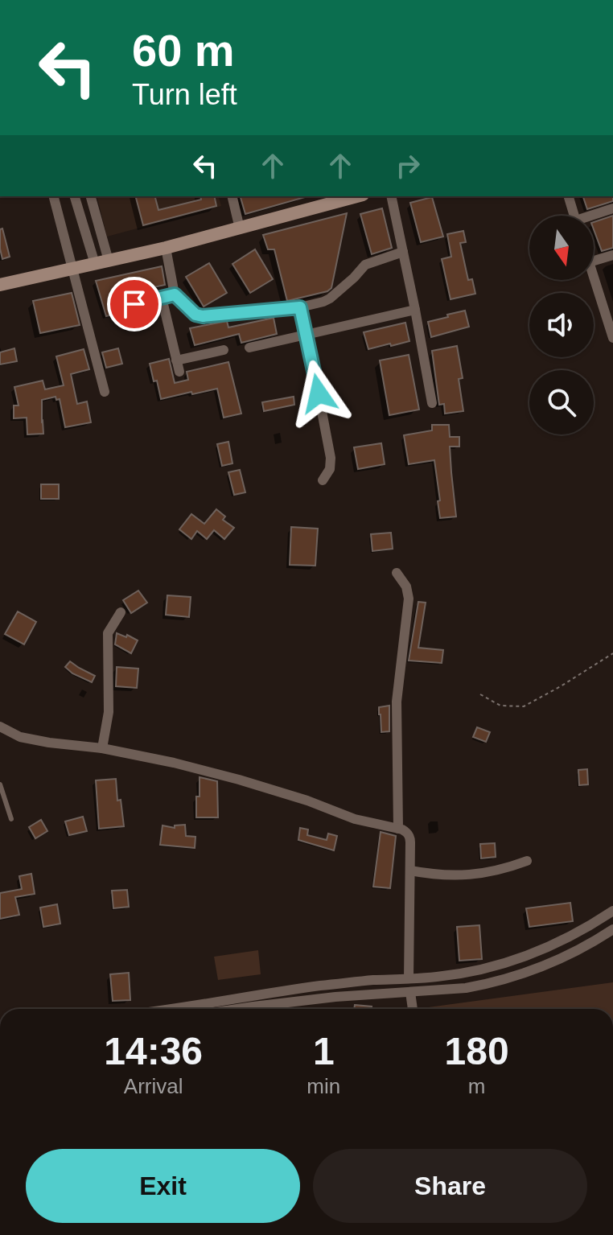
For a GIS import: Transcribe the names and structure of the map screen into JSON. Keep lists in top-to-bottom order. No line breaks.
{"north":"bottom","page":{"turn":["60 m","Turn left"],"eta":["14:36","Arrival","1","min","180","m"],"buttons":["Exit","Share"]}}
